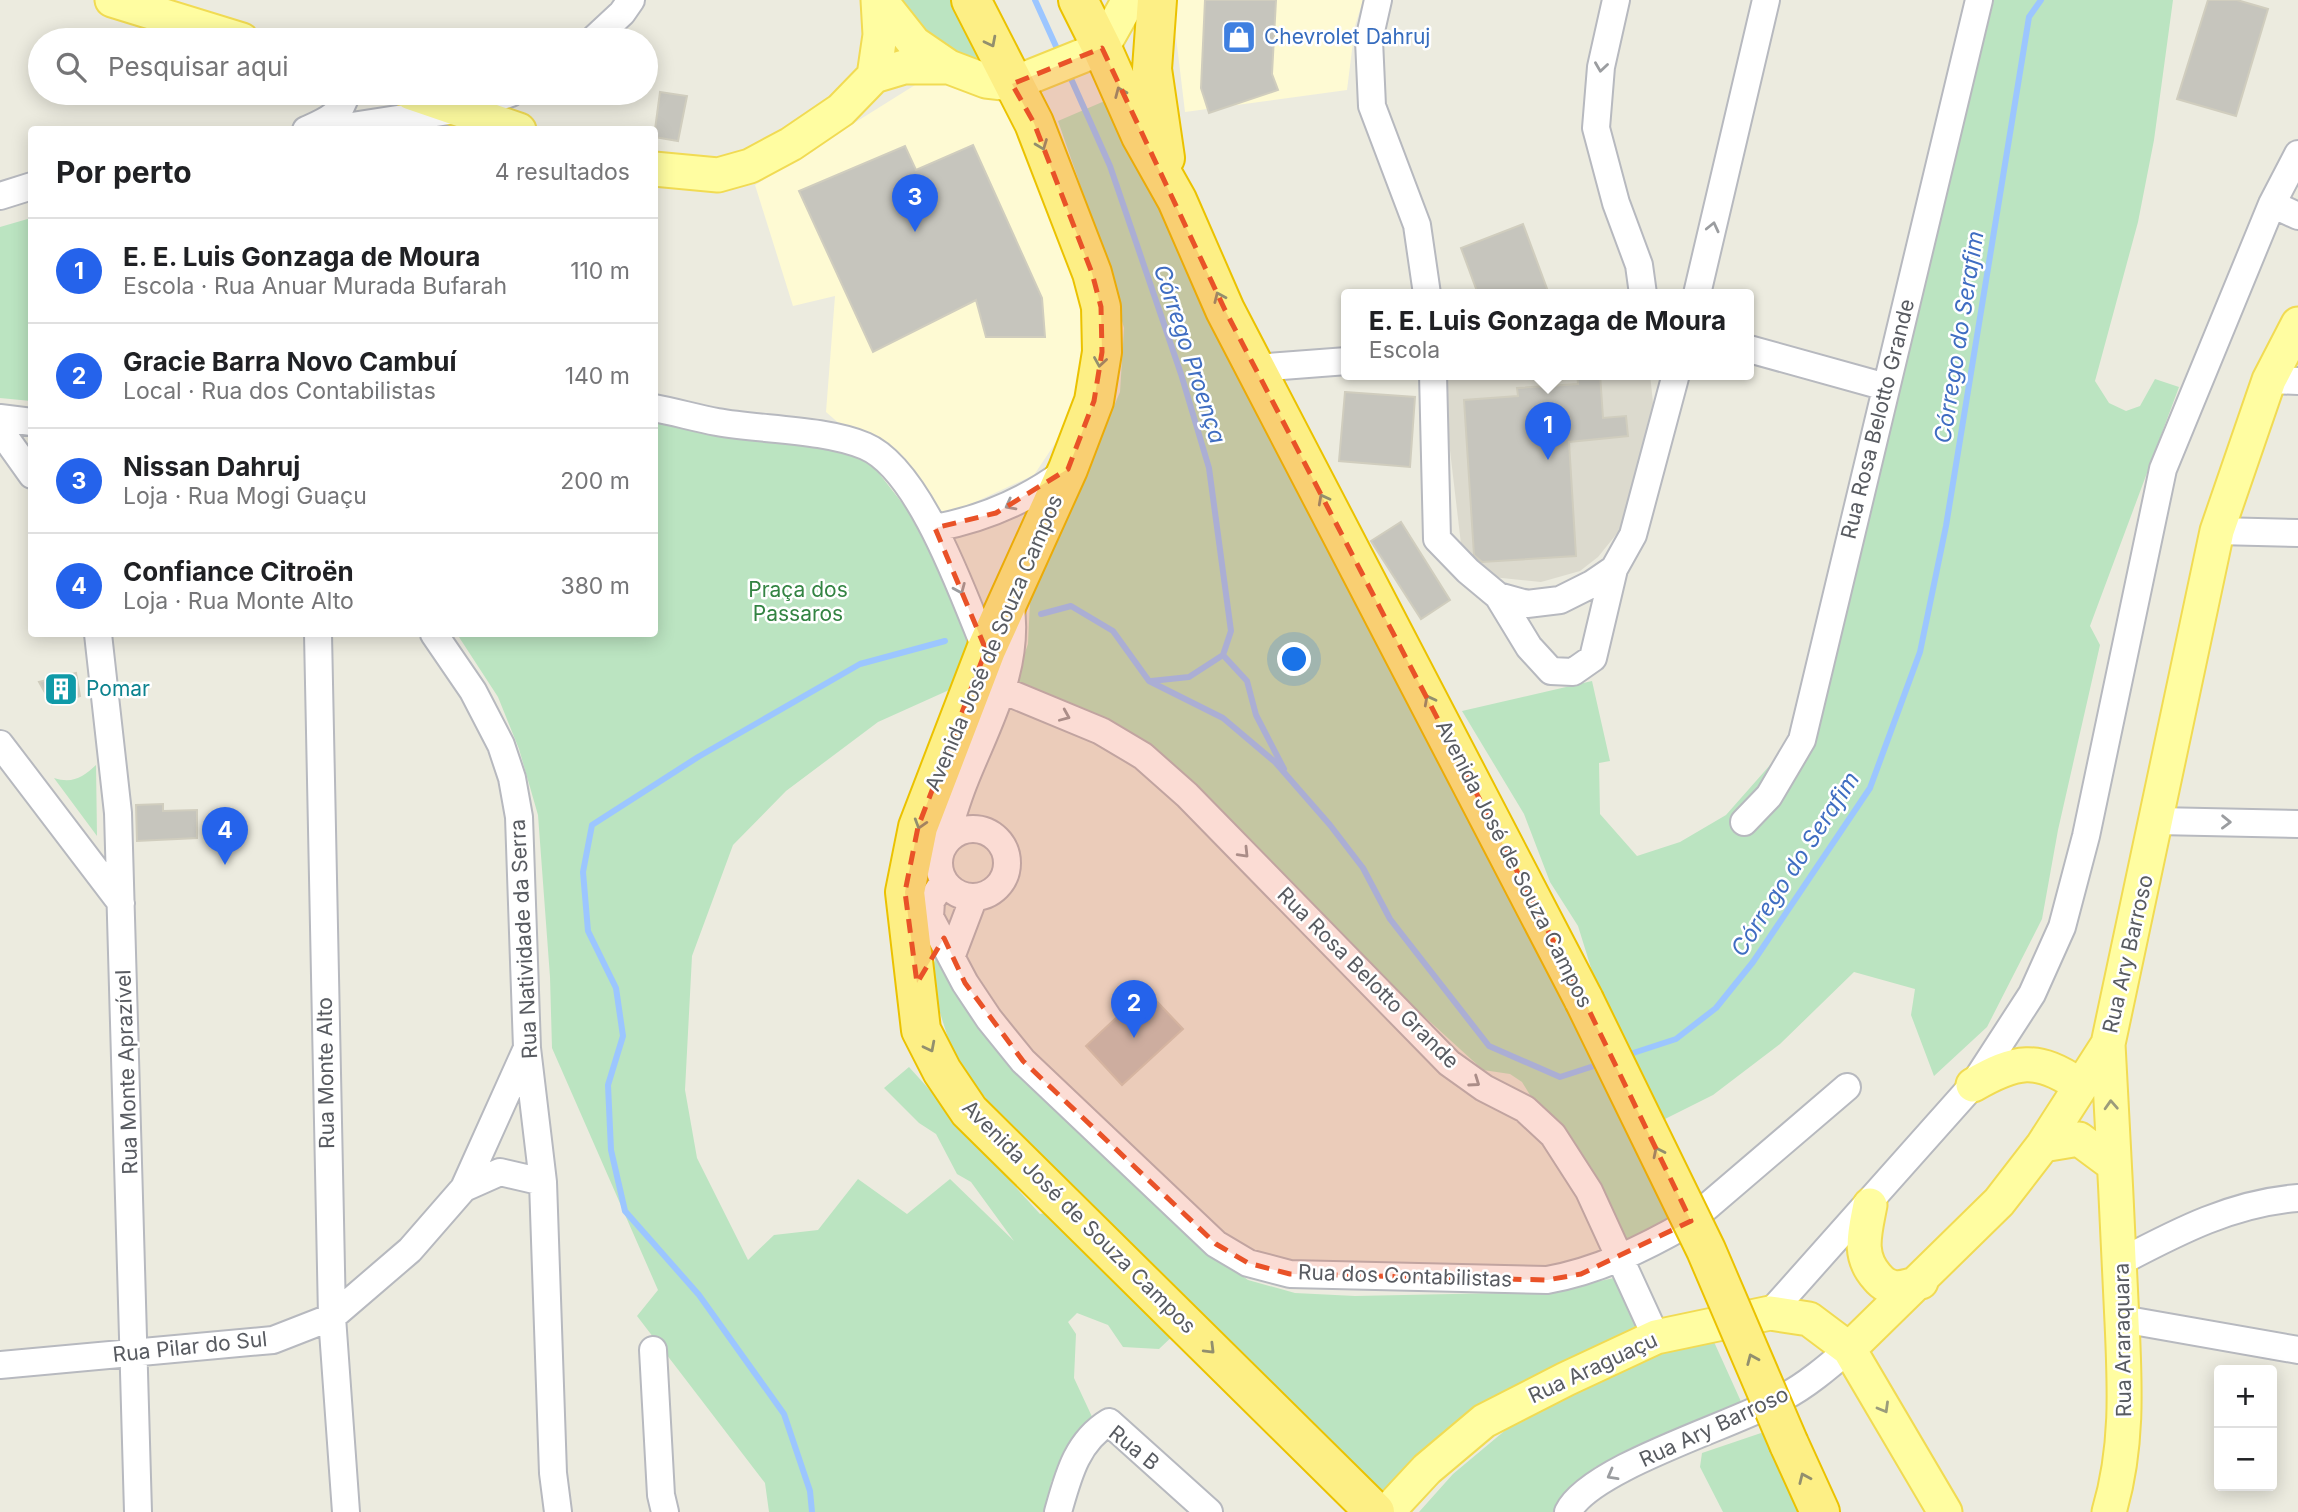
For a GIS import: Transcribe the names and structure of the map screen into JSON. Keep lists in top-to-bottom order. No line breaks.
{"streets":{"highway":["Avenida José de Souza Campos"],"main road":["Rua Ary Barroso","Rua Araraquara","Rua Araguaçu"],"street":["Rua Rosa Belotto Grande","Rua Natividade da Serra","Rua Monte Aprazível","Rua Monte Alto","Rua dos Contabilistas","Rua Pilar do Sul","Rua B"]},"crossings":[["Rua Rosa Belotto Grande","Rua dos Contabilistas"],["Rua Rosa Belotto Grande","Rua Araguaçu"],["Avenida José de Souza Campos","Rua Araguaçu"],["Rua Natividade da Serra","Rua Pilar do Sul"],["Rua Ary Barroso","Rua Araraquara"],["Rua Ary Barroso","Rua Araguaçu"],["Rua Monte Aprazível","Rua Pilar do Sul"],["Rua Monte Alto","Rua Pilar do Sul"]],"one_way":["Rua Rosa Belotto Grande"],"water":["Córrego do Serafim","Córrego Proença"],"parks":["Praça dos Passaros"],"places":{"shop":["Chevrolet Dahruj"],"building":["Pomar"]},"page":{"search":"Pesquisar aqui","heading":["Por perto","4 resultados"],"pins":["3","1","4","2"],"list":[{"mark":"1","name":"E. E. Luis Gonzaga de Moura","note":"Escola · Rua Anuar Murada Bufarah","value":"110 m"},{"mark":"2","name":"Gracie Barra Novo Cambuí","note":"Local · Rua dos Contabilistas","value":"140 m"},{"mark":"3","name":"Nissan Dahruj","note":"Loja · Rua Mogi Guaçu","value":"200 m"},{"mark":"4","name":"Confiance Citroën","note":"Loja · Rua Monte Alto","value":"380 m"}],"popup":["E. E. Luis Gonzaga de Moura","Escola"],"map_buttons":["+","−"]}}
